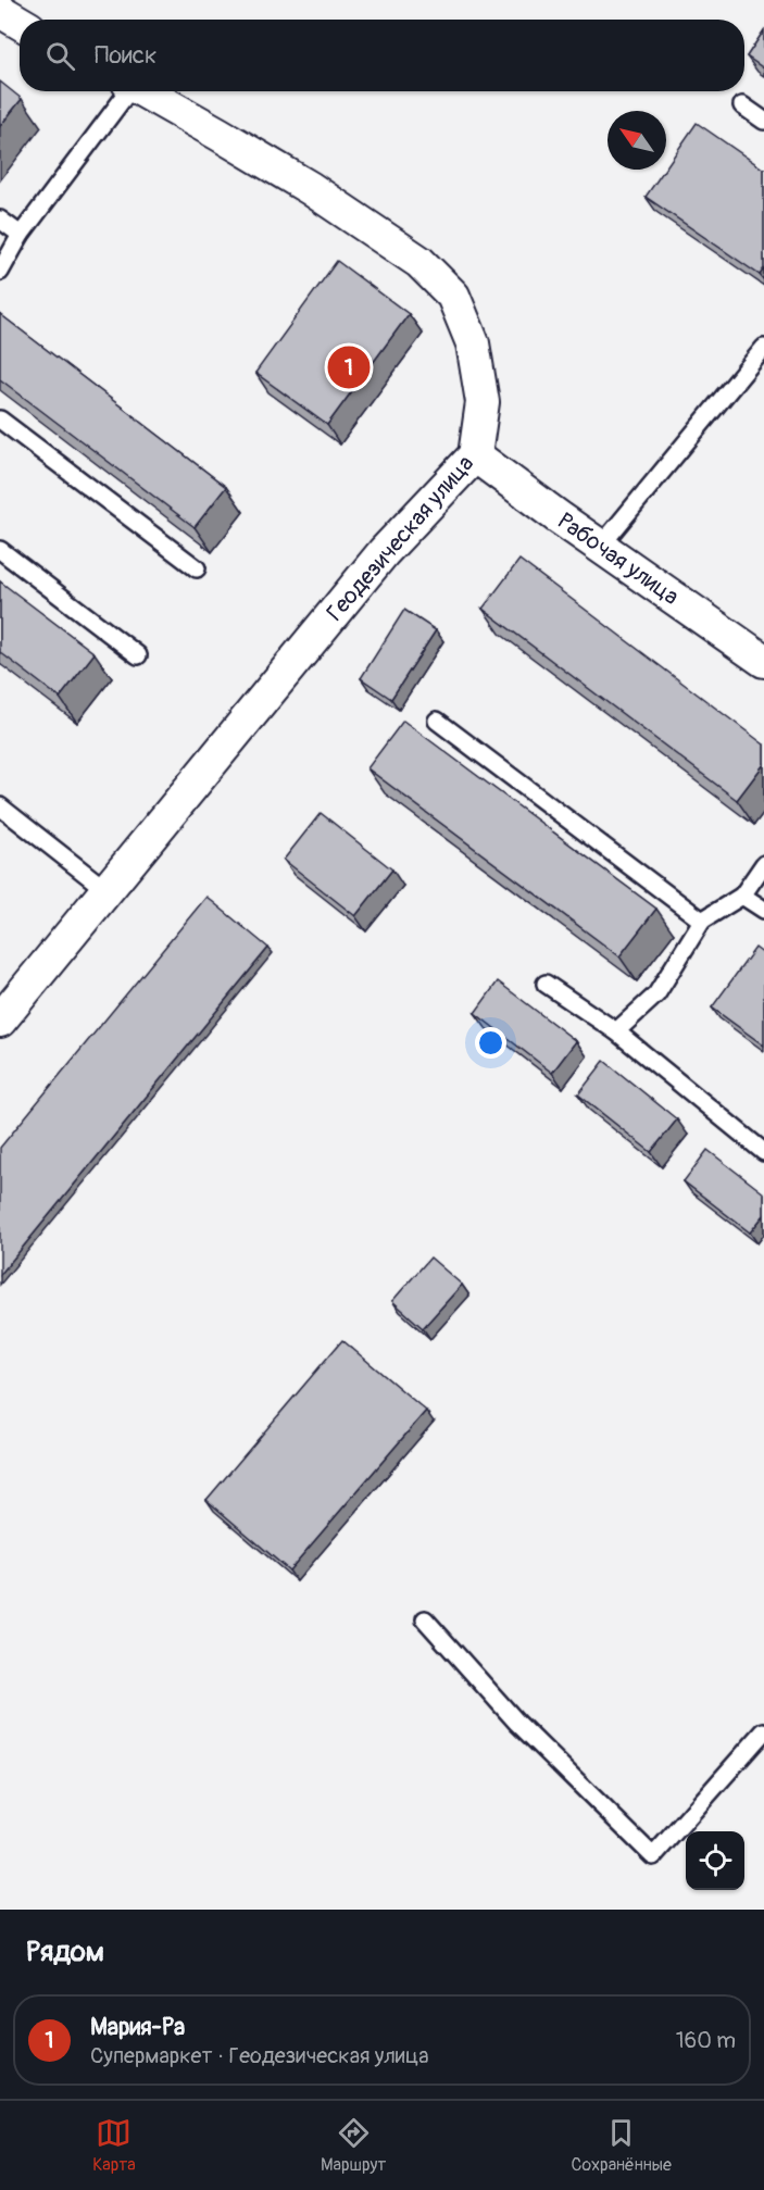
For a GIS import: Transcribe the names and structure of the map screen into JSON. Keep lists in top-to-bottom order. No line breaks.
{"streets":{"street":["Геодезическая улица","Рабочая улица"]},"crossings":[["Геодезическая улица","Рабочая улица"]],"north":"top left","page":{"search":"Поиск","pins":"1","heading":"Рядом","list":[{"mark":"1","name":"Мария-Ра","note":"Супермаркет · Геодезическая улица","value":"160 m"}],"nav":["Карта","Маршрут","Сохранённые"]}}
